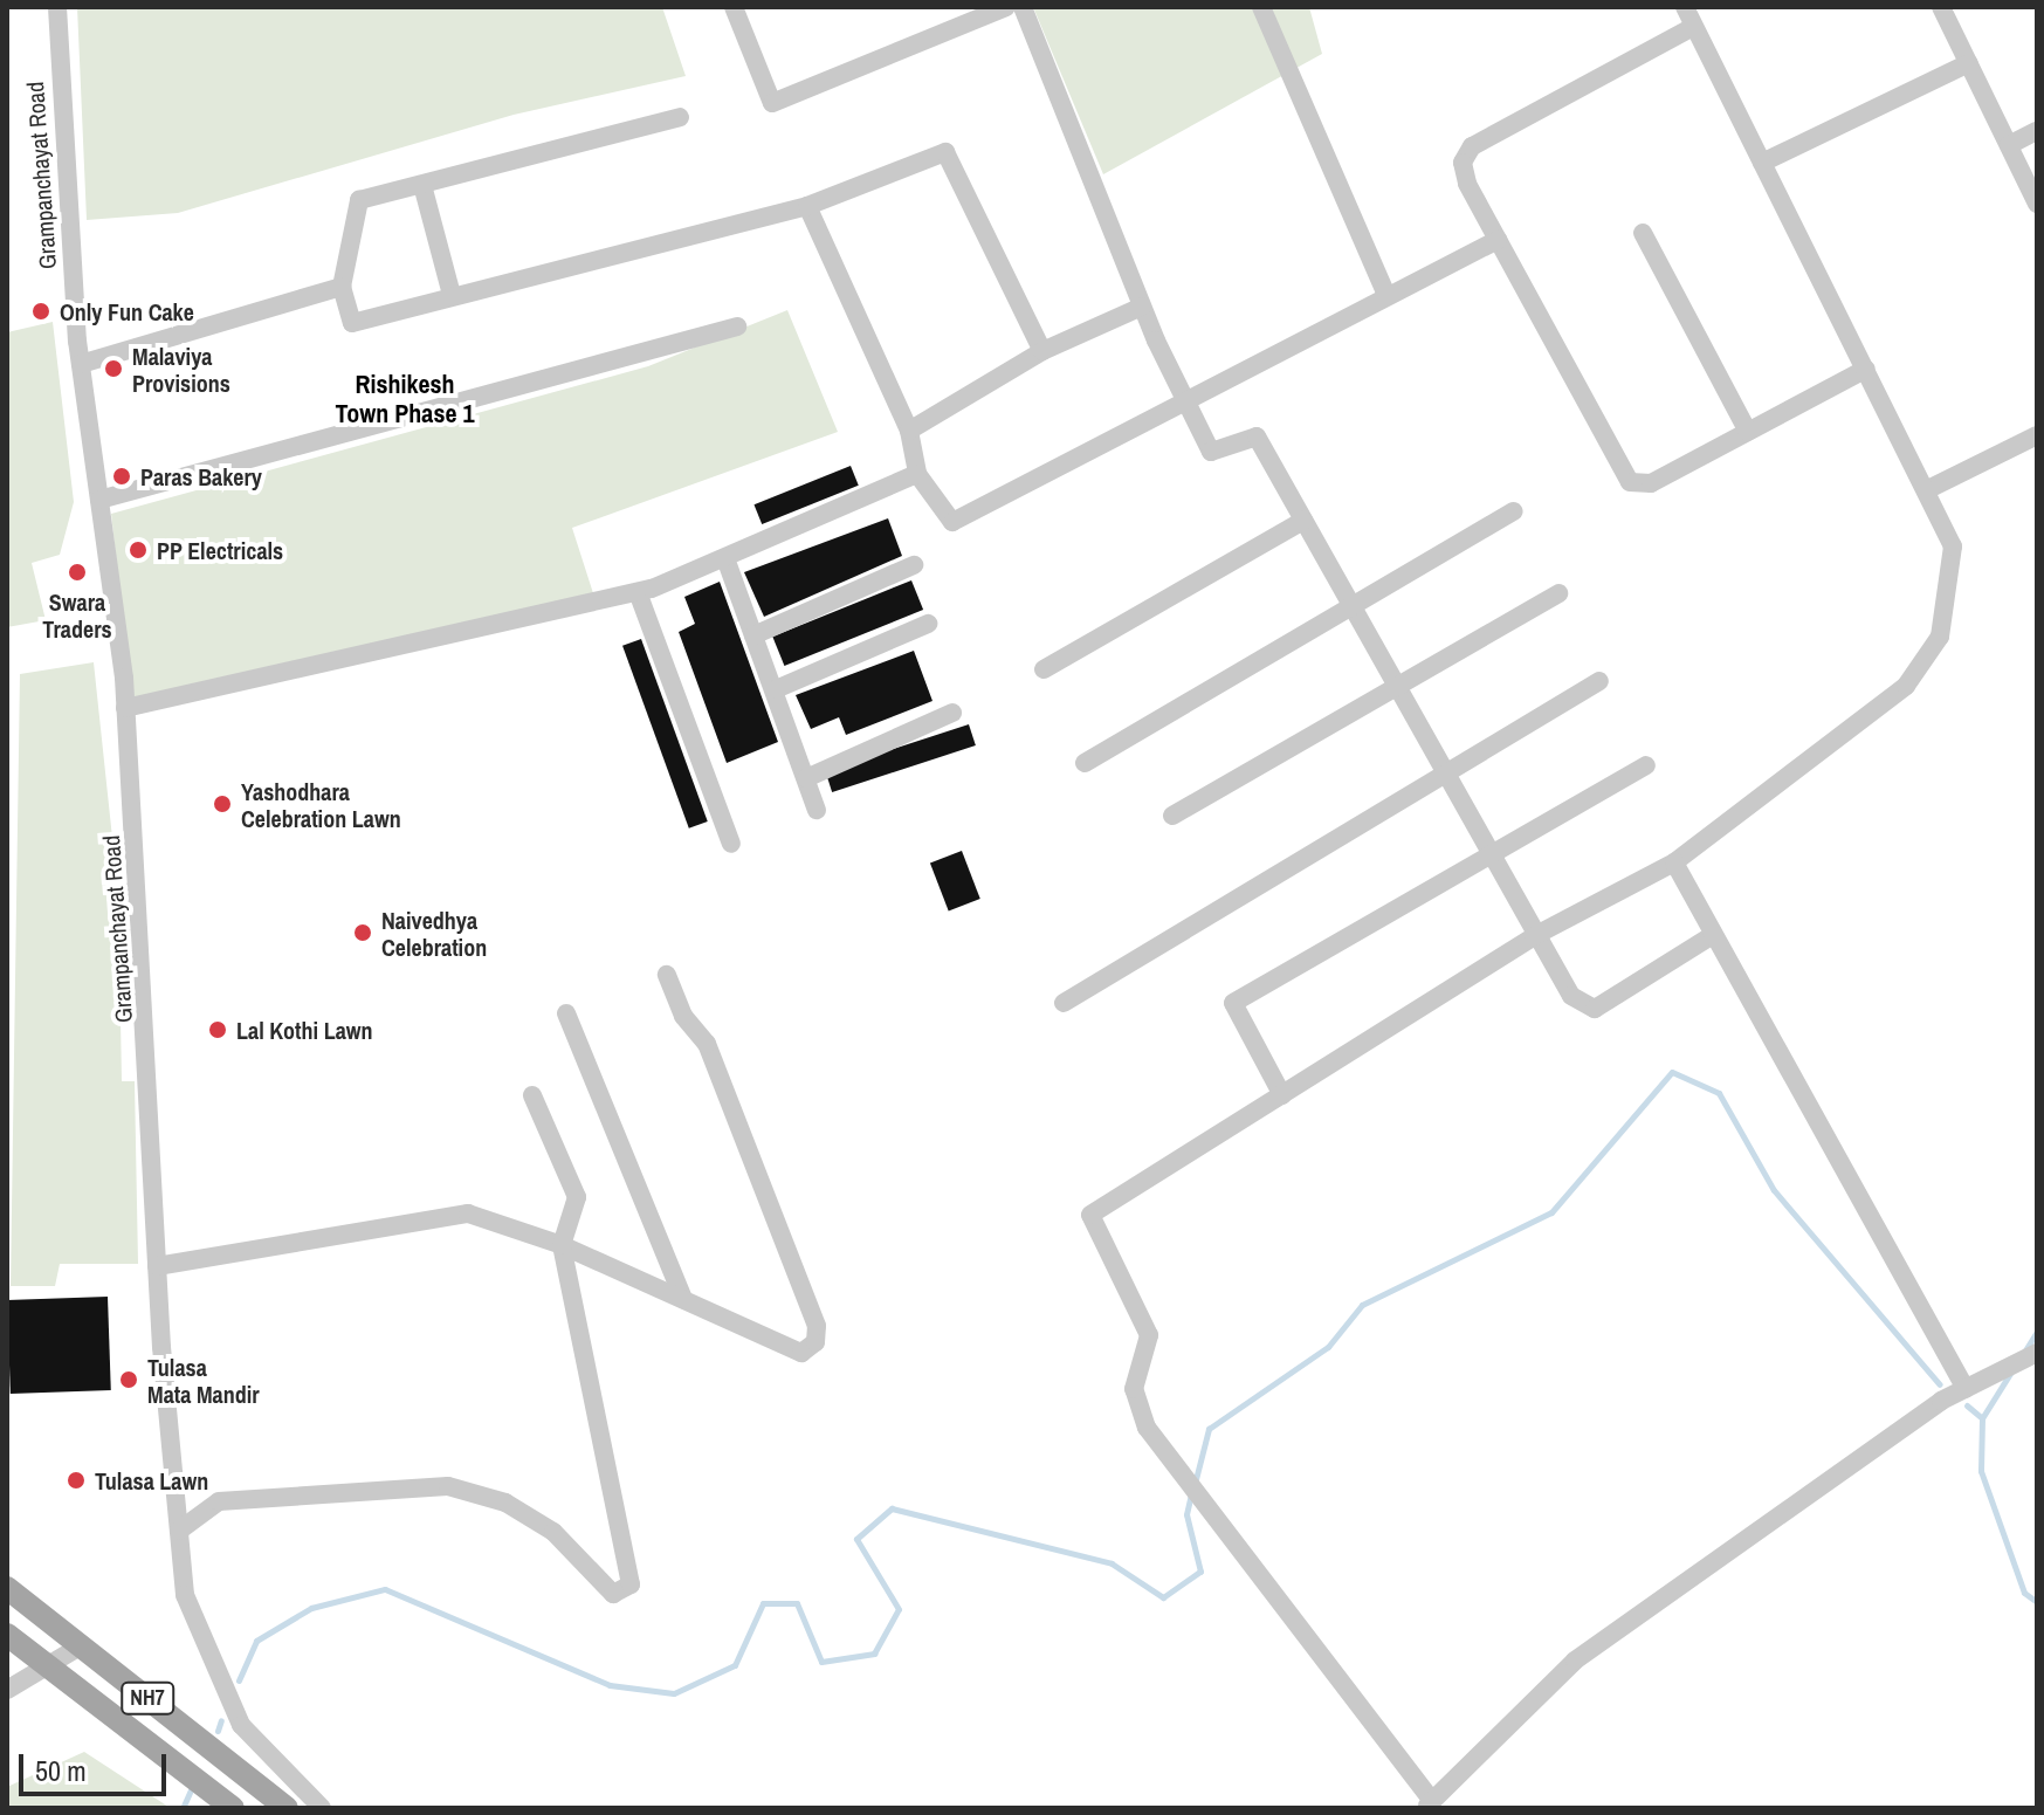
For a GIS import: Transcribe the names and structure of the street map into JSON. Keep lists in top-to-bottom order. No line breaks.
{"streets":{"main road":["NH7"],"street":["Grampanchayat Road"]},"districts":["Rishikesh Town Phase 1"],"places":["Only Fun Cake","Malaviya Provisions","Paras Bakery","PP Electricals","Swara Traders","Yashodhara Celebration Lawn","Naivedhya Celebration","Lal Kothi Lawn","Tulasa Mata Mandir","Tulasa Lawn"],"scale_bar":"50 m"}
